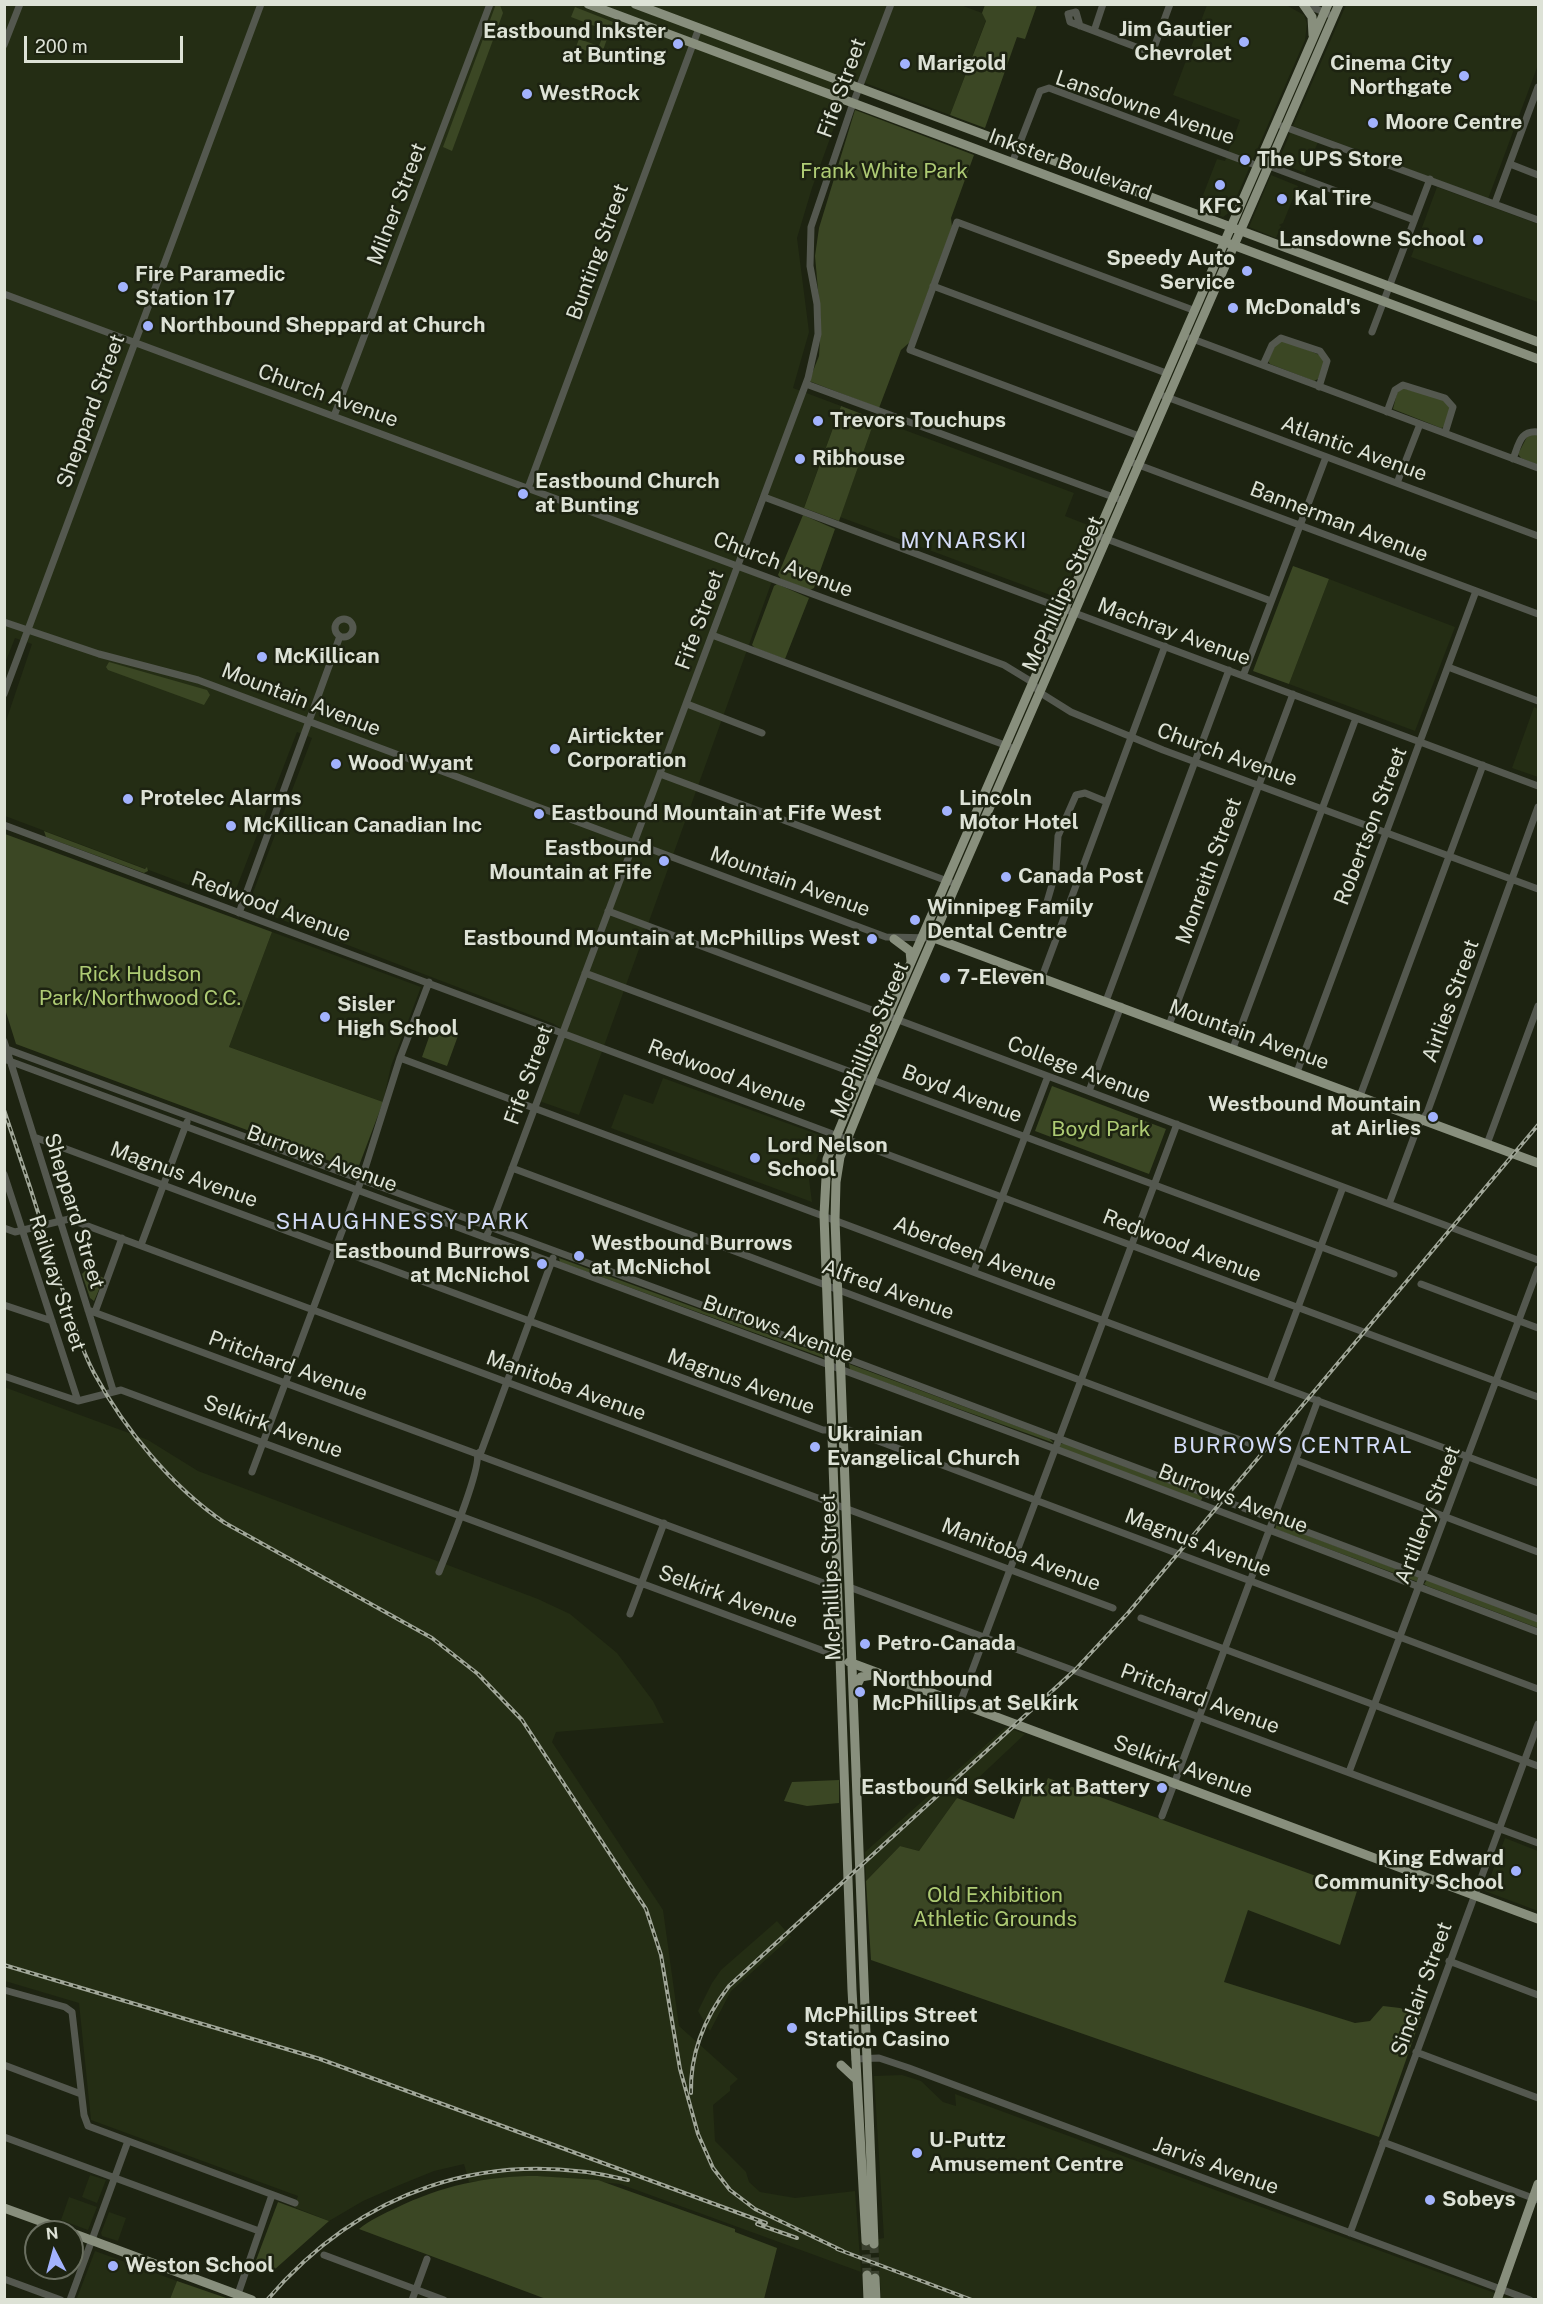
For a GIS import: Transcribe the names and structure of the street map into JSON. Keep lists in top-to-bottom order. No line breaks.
{"streets":{"main road":["Inkster Boulevard","McPhillips Street","Mountain Avenue","Selkirk Avenue"],"street":["Fife Street","Lansdowne Avenue","Milner Street","Bunting Street","Church Avenue","Sheppard Street","Atlantic Avenue","Bannerman Avenue","Machray Avenue","Robertson Street","Monreith Street","Redwood Avenue","Airlies Street","College Avenue","Boyd Avenue","Burrows Avenue","Magnus Avenue","Aberdeen Avenue","Railway Street","Alfred Avenue","Pritchard Avenue","Manitoba Avenue","Artillery Street","Sinclair Street","Jarvis Avenue"]},"crossings":[["Fife Street","Inkster Boulevard"],["Fife Street","Church Avenue"],["Fife Street","Machray Avenue"],["Fife Street","Mountain Avenue"],["Fife Street","Redwood Avenue"],["Fife Street","College Avenue"],["Fife Street","Boyd Avenue"],["Fife Street","Burrows Avenue"],["Fife Street","Aberdeen Avenue"],["Fife Street","Alfred Avenue"],["Lansdowne Avenue","Inkster Boulevard"],["Lansdowne Avenue","McPhillips Street"],["Inkster Boulevard","Bunting Street"],["Inkster Boulevard","McPhillips Street"],["Milner Street","Church Avenue"],["Bunting Street","Church Avenue"],["Church Avenue","Sheppard Street"],["Church Avenue","McPhillips Street"],["Church Avenue","Robertson Street"],["Church Avenue","Monreith Street"],["Church Avenue","Airlies Street"],["Sheppard Street","Mountain Avenue"],["Sheppard Street","Burrows Avenue"],["Sheppard Street","Magnus Avenue"],["Sheppard Street","Pritchard Avenue"],["Sheppard Street","Manitoba Avenue"],["Sheppard Street","Selkirk Avenue"],["Atlantic Avenue","McPhillips Street"],["Bannerman Avenue","McPhillips Street"],["Bannerman Avenue","Robertson Street"],["McPhillips Street","Machray Avenue"],["McPhillips Street","Mountain Avenue"],["McPhillips Street","Redwood Avenue"],["McPhillips Street","College Avenue"],["McPhillips Street","Boyd Avenue"],["McPhillips Street","Burrows Avenue"],["McPhillips Street","Magnus Avenue"],["McPhillips Street","Aberdeen Avenue"],["McPhillips Street","Alfred Avenue"],["McPhillips Street","Pritchard Avenue"],["McPhillips Street","Manitoba Avenue"],["McPhillips Street","Selkirk Avenue"],["McPhillips Street","Jarvis Avenue"],["Machray Avenue","Robertson Street"],["Machray Avenue","Monreith Street"],["Mountain Avenue","Robertson Street"],["Mountain Avenue","Monreith Street"],["Mountain Avenue","Airlies Street"],["Redwood Avenue","Artillery Street"],["Airlies Street","College Avenue"],["Burrows Avenue","Artillery Street"],["Magnus Avenue","Artillery Street"],["Aberdeen Avenue","Artillery Street"],["Railway Street","Manitoba Avenue"],["Pritchard Avenue","Artillery Street"],["Pritchard Avenue","Sinclair Street"],["Selkirk Avenue","Sinclair Street"],["Sinclair Street","Jarvis Avenue"]],"districts":["MYNARSKI","SHAUGHNESSY PARK","BURROWS CENTRAL"],"parks":["Frank White Park","Rick Hudson Park/Northwood C.C.","Boyd Park","Old Exhibition Athletic Grounds"],"places":["Jim Gautier Chevrolet","Eastbound Inkster at Bunting","Marigold","Cinema City Northgate","WestRock","Moore Centre","The UPS Store","KFC","Kal Tire","Lansdowne School","Speedy Auto Service","Fire Paramedic Station 17","McDonald's","Northbound Sheppard at Church","Trevors Touchups","Ribhouse","Eastbound Church at Bunting","McKillican","Airtickter Corporation","Wood Wyant","Protelec Alarms","Lincoln Motor Hotel","Eastbound Mountain at Fife West","McKillican Canadian Inc","Eastbound Mountain at Fife","Canada Post","Winnipeg Family Dental Centre","Eastbound Mountain at McPhillips West","7-Eleven","Sisler High School","Westbound Mountain at Airlies","Lord Nelson School","Westbound Burrows at McNichol","Eastbound Burrows at McNichol","Ukrainian Evangelical Church","Petro-Canada","Northbound McPhillips at Selkirk","Eastbound Selkirk at Battery","King Edward Community School","McPhillips Street Station Casino","U-Puttz Amusement Centre","Sobeys","Weston School"],"scale_bar":"200 m","north":"top"}
